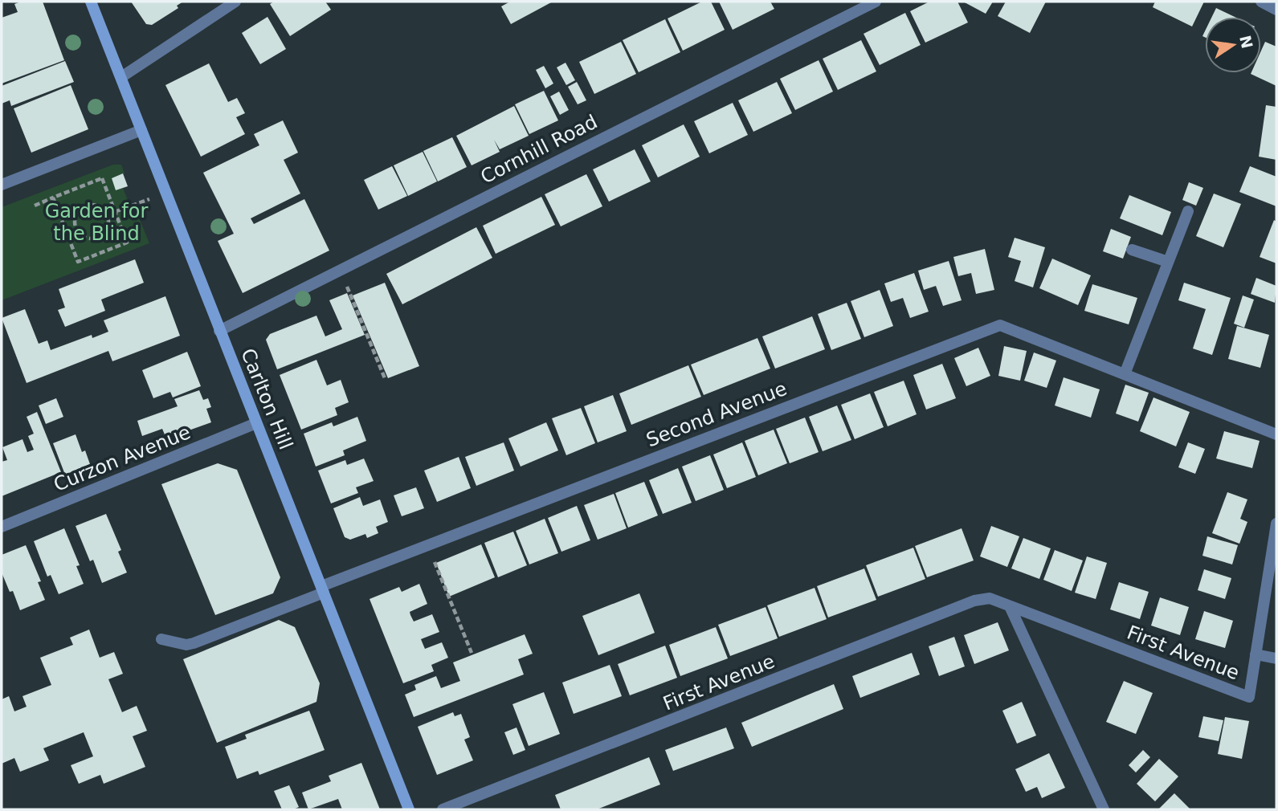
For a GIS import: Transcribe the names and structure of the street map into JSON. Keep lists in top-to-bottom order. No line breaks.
{"streets":{"main road":["Carlton Hill"],"street":["Cornhill Road","Second Avenue","Curzon Avenue","First Avenue"]},"crossings":[["Cornhill Road","Carlton Hill"],["Carlton Hill","Second Avenue"],["Carlton Hill","Curzon Avenue"]],"parks":["Garden for the Blind"],"north":"right"}
